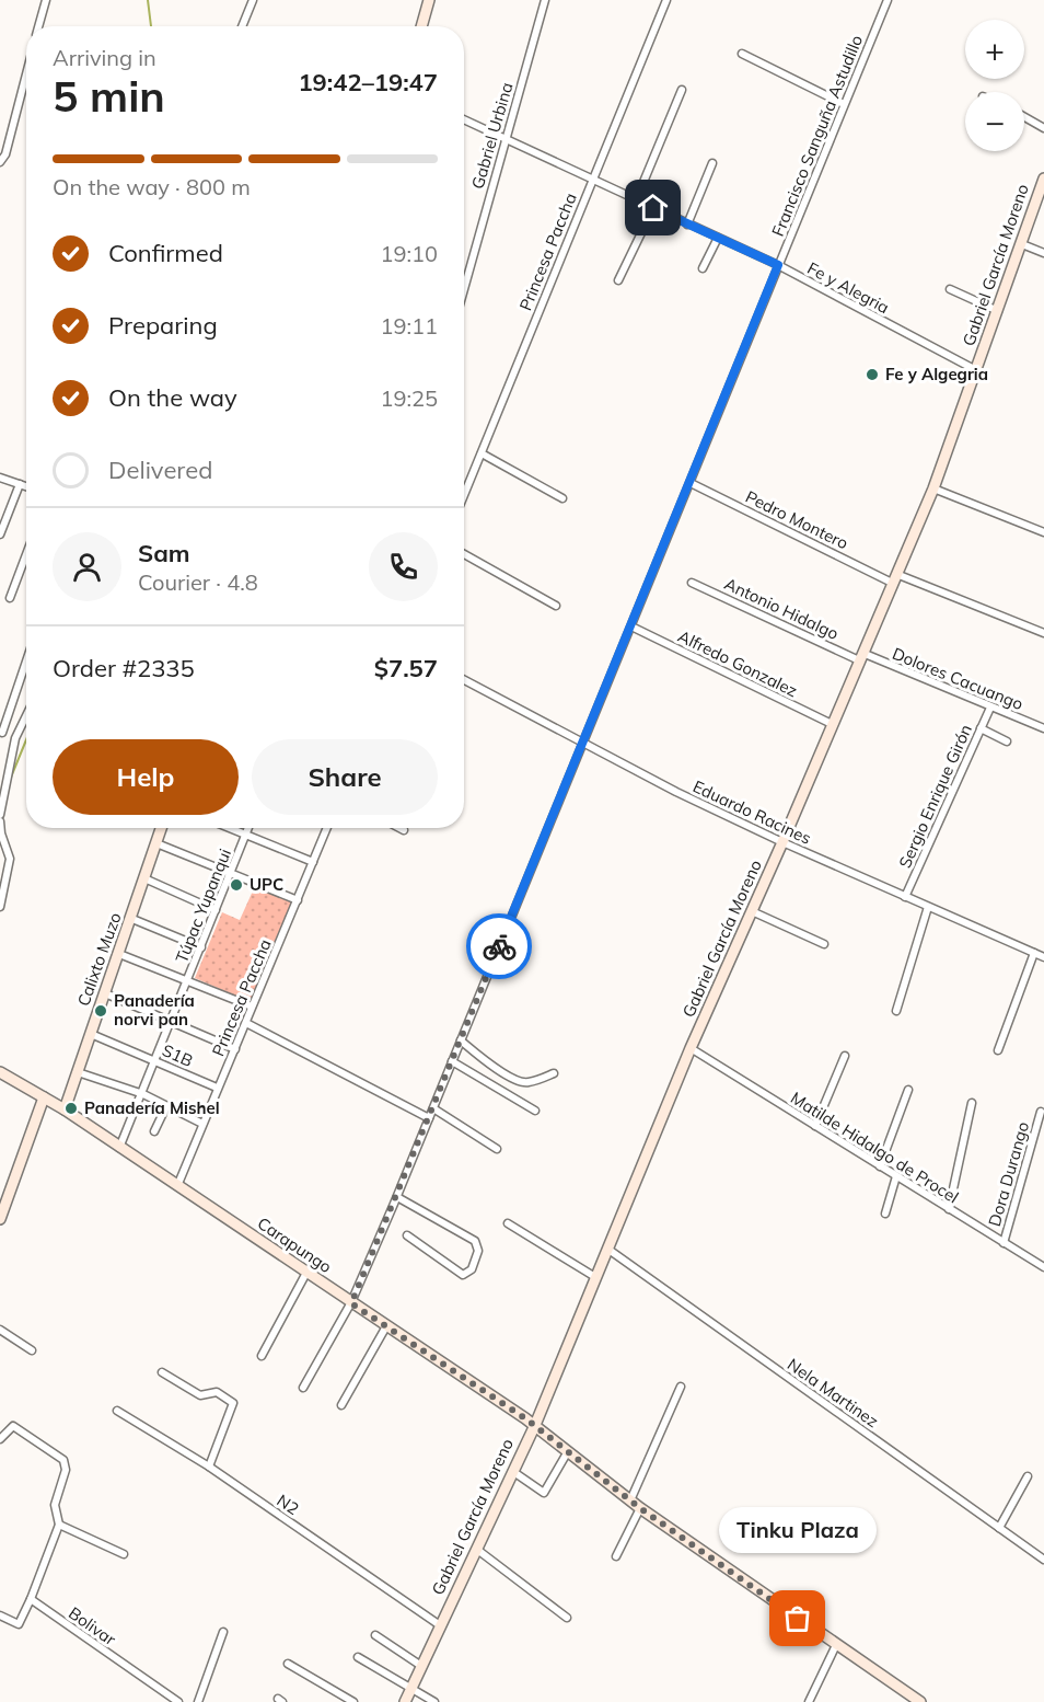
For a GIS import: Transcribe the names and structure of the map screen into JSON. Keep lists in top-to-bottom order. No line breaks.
{"streets":{"street":["Gabriel Urbina","Francisco Sanguña Astudillo","Princesa Paccha","Gabriel García Moreno","Fe y Alegria","Pedro Montero","Antonio Hidalgo","Alfredo Gonzalez","Dolores Cacuango","Sergio Enrique Girón","Eduardo Racines","Túpac Yupanqui","Calixto Muzo","S1B","Matilde Hidalgo de Procel","Dora Durango","Carapungo","Nela Martinez","N2","Bolivar"]},"crossings":[["Gabriel Urbina","Fe y Alegria"],["Francisco Sanguña Astudillo","Fe y Alegria"],["Francisco Sanguña Astudillo","Pedro Montero"],["Francisco Sanguña Astudillo","Alfredo Gonzalez"],["Francisco Sanguña Astudillo","Eduardo Racines"],["Francisco Sanguña Astudillo","Carapungo"],["Princesa Paccha","Fe y Alegria"],["Princesa Paccha","S1B"],["Princesa Paccha","Carapungo"],["Gabriel García Moreno","Fe y Alegria"],["Gabriel García Moreno","Pedro Montero"],["Gabriel García Moreno","Antonio Hidalgo"],["Gabriel García Moreno","Alfredo Gonzalez"],["Gabriel García Moreno","Dolores Cacuango"],["Gabriel García Moreno","Eduardo Racines"],["Gabriel García Moreno","Matilde Hidalgo de Procel"],["Gabriel García Moreno","Carapungo"],["Gabriel García Moreno","Nela Martinez"],["Gabriel García Moreno","N2"],["Antonio Hidalgo","Dolores Cacuango"],["Dolores Cacuango","Sergio Enrique Girón"],["Sergio Enrique Girón","Eduardo Racines"],["Túpac Yupanqui","S1B"],["Túpac Yupanqui","Carapungo"],["Calixto Muzo","S1B"],["Calixto Muzo","Carapungo"],["Matilde Hidalgo de Procel","Dora Durango"]],"places":["Fe y Algegria","UPC","Panadería norvi pan","Panadería Mishel","Tinku Plaza"],"page":{"map_buttons":["+","−"],"heading":["5 min","Arriving in","19:42–19:47"],"panel":["Sam","Courier · 4.8","Order #2335","$7.57"],"bar":"On the way · 800 m","list":[["Confirmed","19:10"],["Preparing","19:11"],["On the way","19:25"],"Delivered"],"buttons":["Help","Share"],"bubble":"Tinku Plaza"}}
